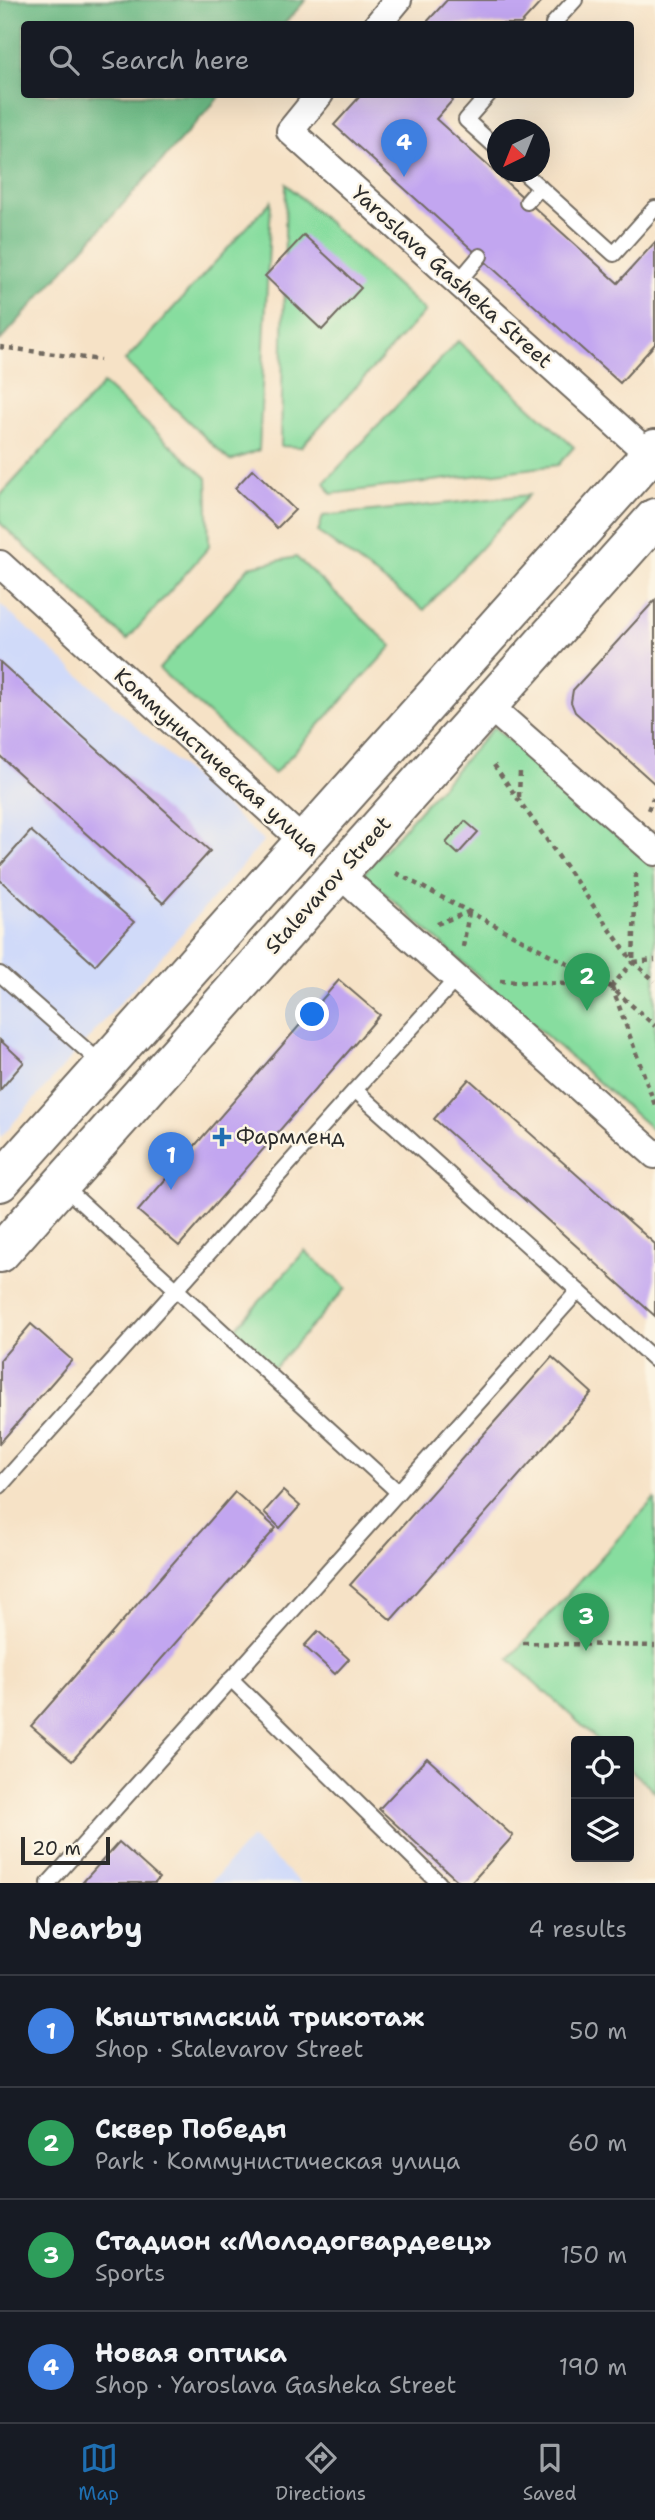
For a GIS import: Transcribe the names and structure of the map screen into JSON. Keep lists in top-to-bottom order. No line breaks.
{"streets":{"main road":["Коммунистическая улица","Stalevarov Street"],"street":["Yaroslava Gasheka Street"]},"crossings":[["Коммунистическая улица","Stalevarov Street"]],"places":{"health":["Фармленд"]},"scale_bar":"20 m","north":"bottom left","page":{"search":"Search here","pins":["4","2","1","3"],"scale":"20 m","heading":["Nearby","4 results"],"list":[{"mark":"1","name":"Кыштымский трикотаж","note":"Shop · Stalevarov Street","value":"50 m"},{"mark":"2","name":"Сквер Победы","note":"Park · Коммунистическая улица","value":"60 m"},{"mark":"3","name":"Стадион «Молодогвардеец»","note":"Sports","value":"150 m"},{"mark":"4","name":"Новая оптика","note":"Shop · Yaroslava Gasheka Street","value":"190 m"}],"nav":["Map","Directions","Saved"]}}
